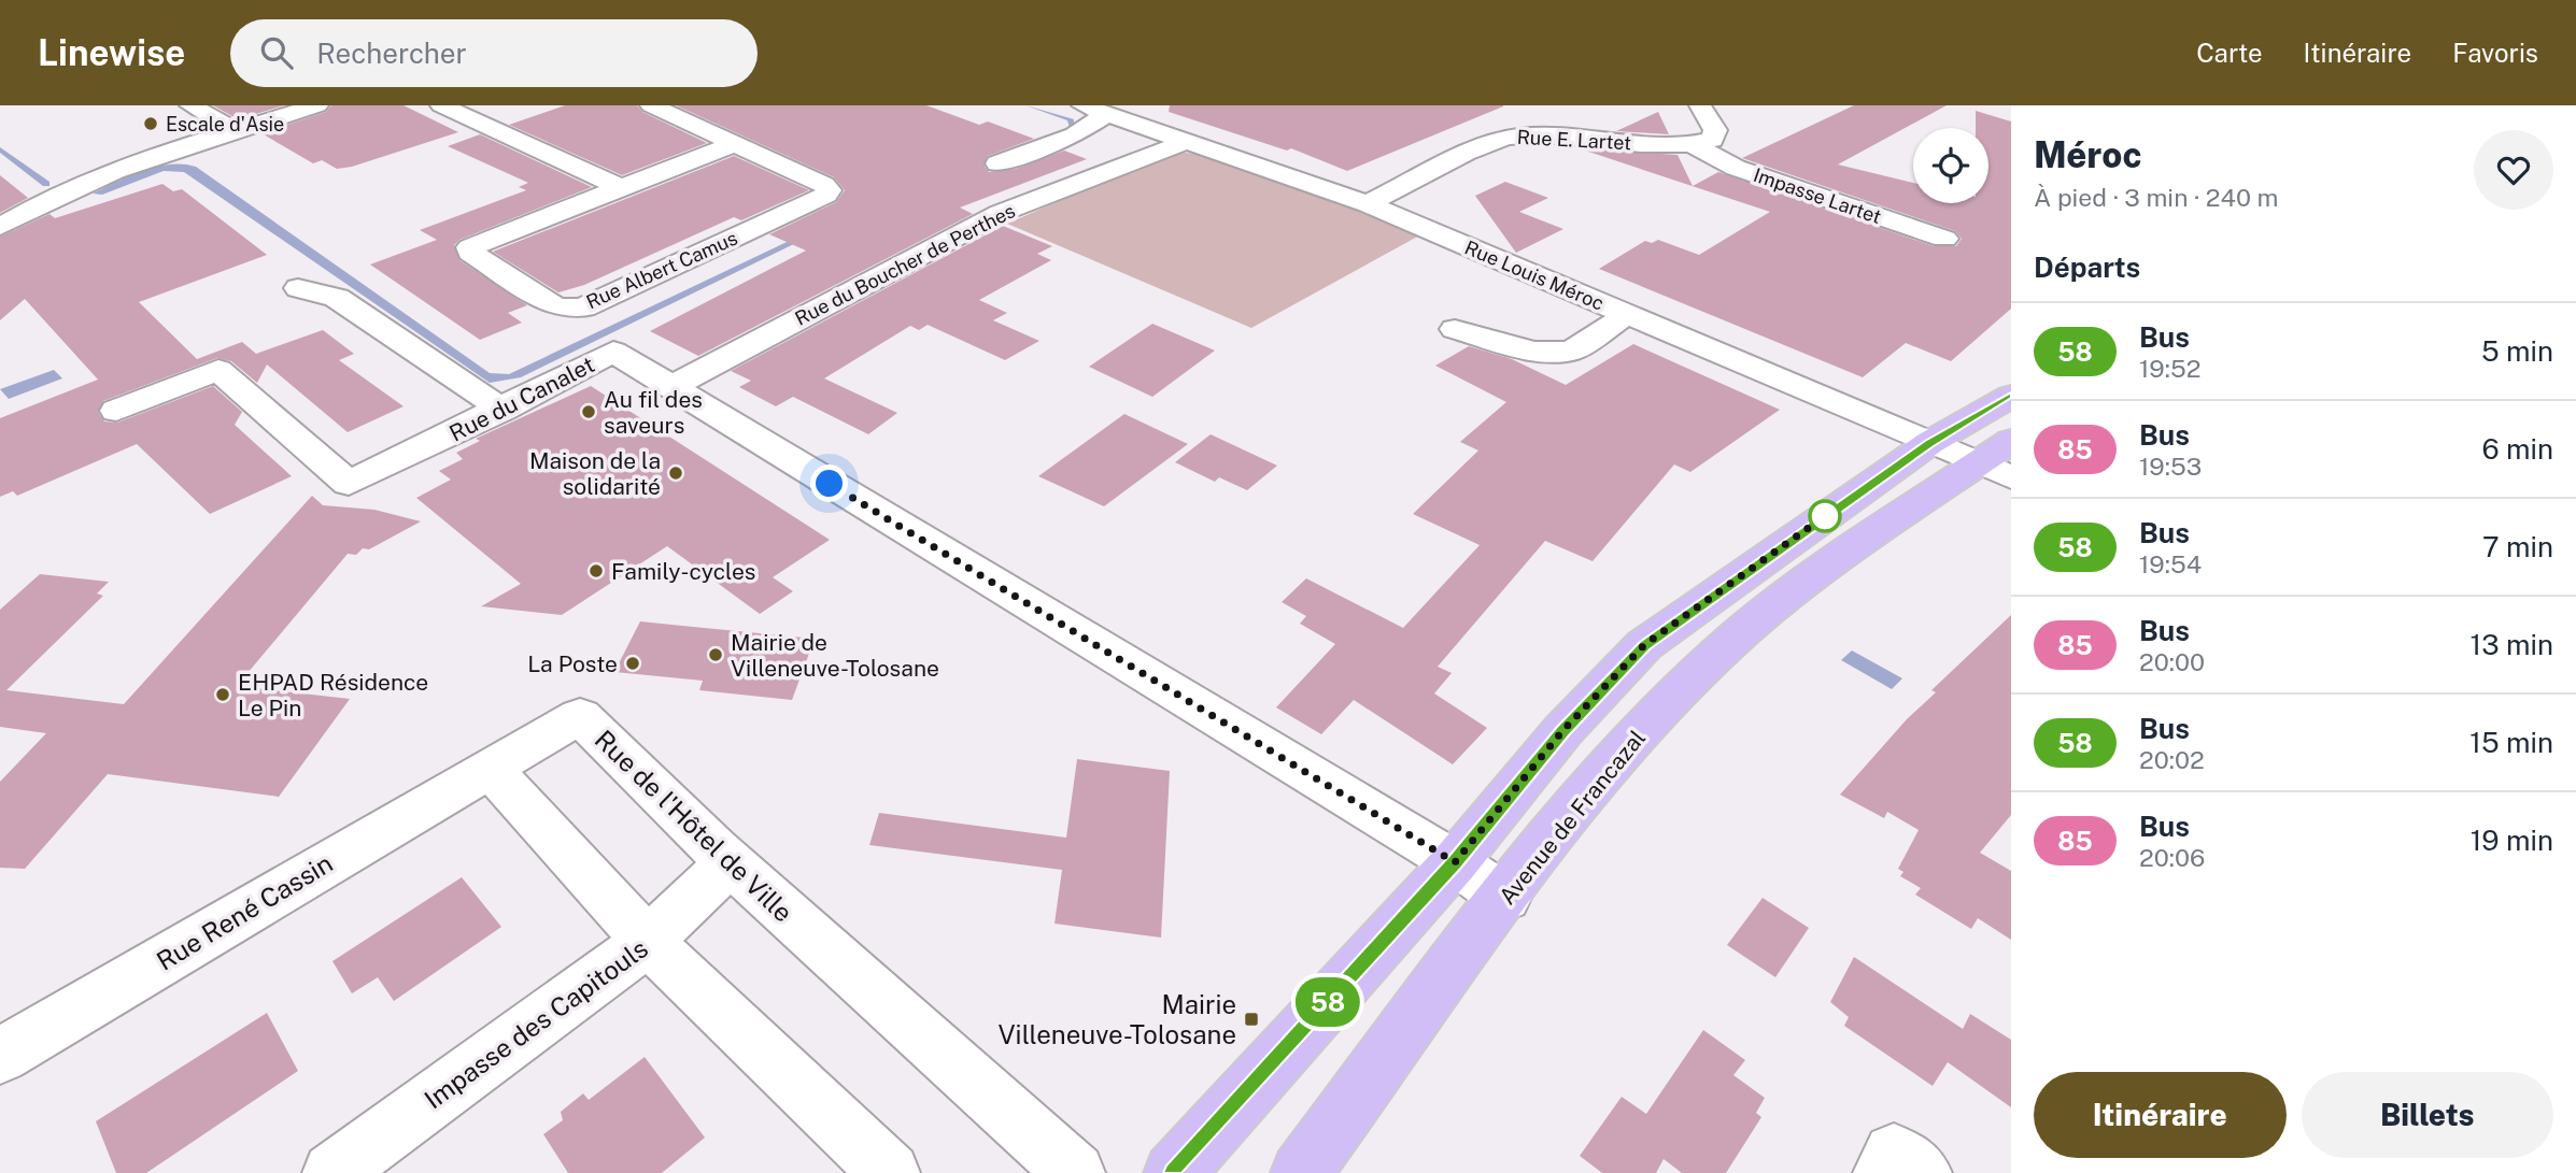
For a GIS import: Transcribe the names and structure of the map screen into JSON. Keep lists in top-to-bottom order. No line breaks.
{"streets":{"main road":["Avenue de Francazal"],"street":["Rue E. Lartet","Impasse Lartet","Rue du Boucher de Perthes","Rue Albert Camus","Rue Louis Méroc","Rue du Canalet","Rue de l'Hôtel de Ville","Rue René Cassin","Impasse des Capitouls"]},"crossings":[["Rue E. Lartet","Impasse Lartet"],["Rue E. Lartet","Rue Louis Méroc"],["Rue du Boucher de Perthes","Rue Louis Méroc"],["Rue du Boucher de Perthes","Rue du Canalet"],["Rue Louis Méroc","Avenue de Francazal"],["Rue du Canalet","Avenue de Francazal"],["Rue de l'Hôtel de Ville","Rue René Cassin"],["Rue de l'Hôtel de Ville","Impasse des Capitouls"]],"places":{"other":["Escale d'Asie","Au fil des saveurs","Maison de la solidarité","Family-cycles","Mairie de Villeneuve-Tolosane","La Poste","EHPAD Résidence Le Pin"],"transit":["Mairie Villeneuve-Tolosane"]},"lines":["bus line 58"],"page":{"header":"Linewise","search":"Rechercher","nav":["Carte","Itinéraire","Favoris"],"on_map":"58","heading":[["Méroc","À pied · 3 min · 240 m"],"Départs"],"list":[{"mark":"58","name":"Bus","note":"19:52","value":"5 min"},{"mark":"85","name":"Bus","note":"19:53","value":"6 min"},{"mark":"58","name":"Bus","note":"19:54","value":"7 min"},{"mark":"85","name":"Bus","note":"20:00","value":"13 min"},{"mark":"58","name":"Bus","note":"20:02","value":"15 min"},{"mark":"85","name":"Bus","note":"20:06","value":"19 min"}],"buttons":["Itinéraire","Billets"]}}
